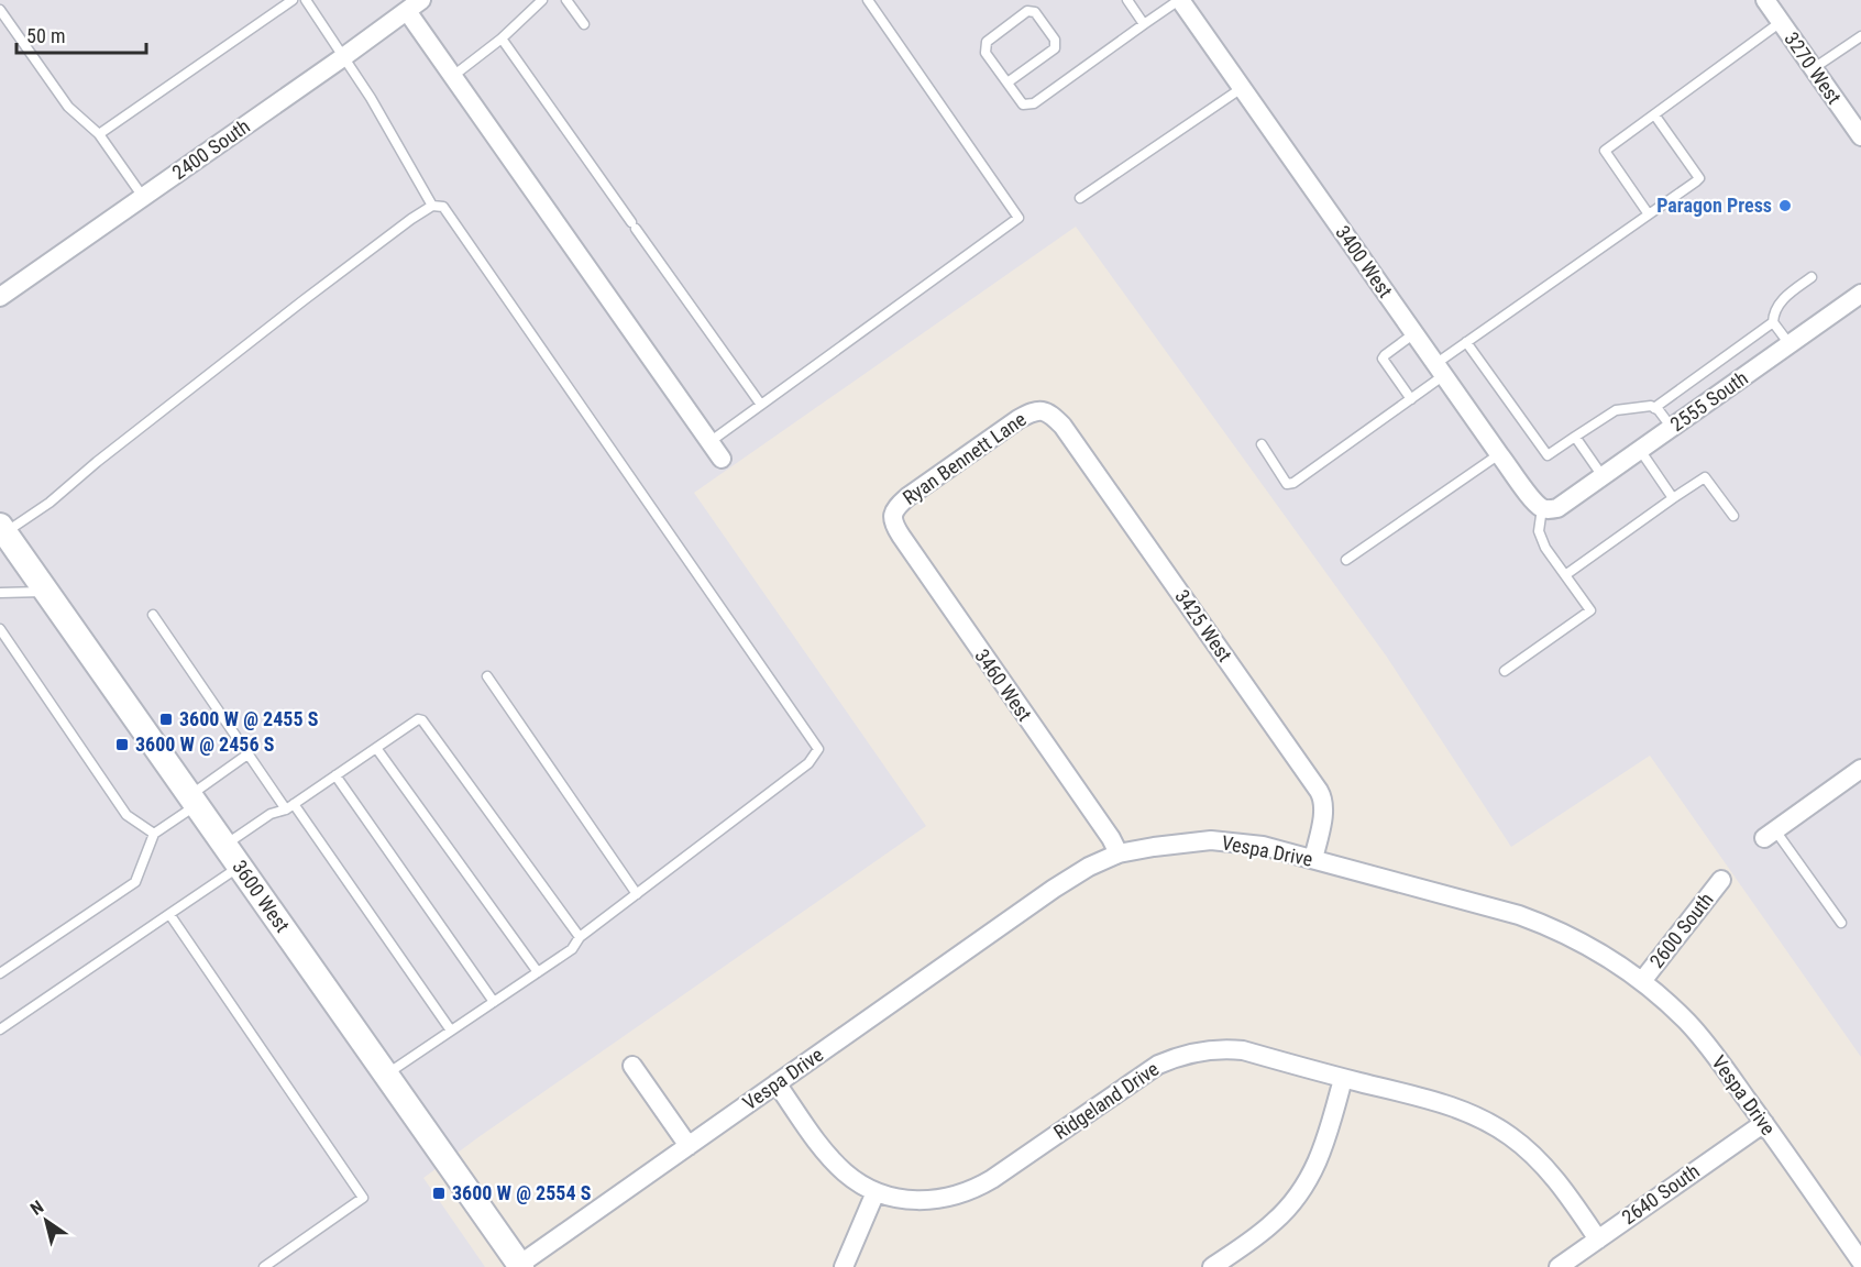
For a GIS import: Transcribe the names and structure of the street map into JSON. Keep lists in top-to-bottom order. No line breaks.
{"streets":{"street":["3270 West","2400 South","3400 West","2555 South","Ryan Bennett Lane","3425 West","3460 West","Vespa Drive","3600 West","2600 South","Ridgeland Drive","2640 South"]},"crossings":[["3400 West","2555 South"],["Ryan Bennett Lane","3425 West"],["Ryan Bennett Lane","3460 West"],["3425 West","Vespa Drive"],["3460 West","Vespa Drive"],["Vespa Drive","3600 West"],["Vespa Drive","2600 South"],["Vespa Drive","Ridgeland Drive"],["Vespa Drive","2640 South"],["Ridgeland Drive","2640 South"]],"places":{"other":["Paragon Press"],"transit":["3600 W @ 2455 S","3600 W @ 2456 S","3600 W @ 2554 S"]},"scale_bar":"50 m","north":"top left"}
